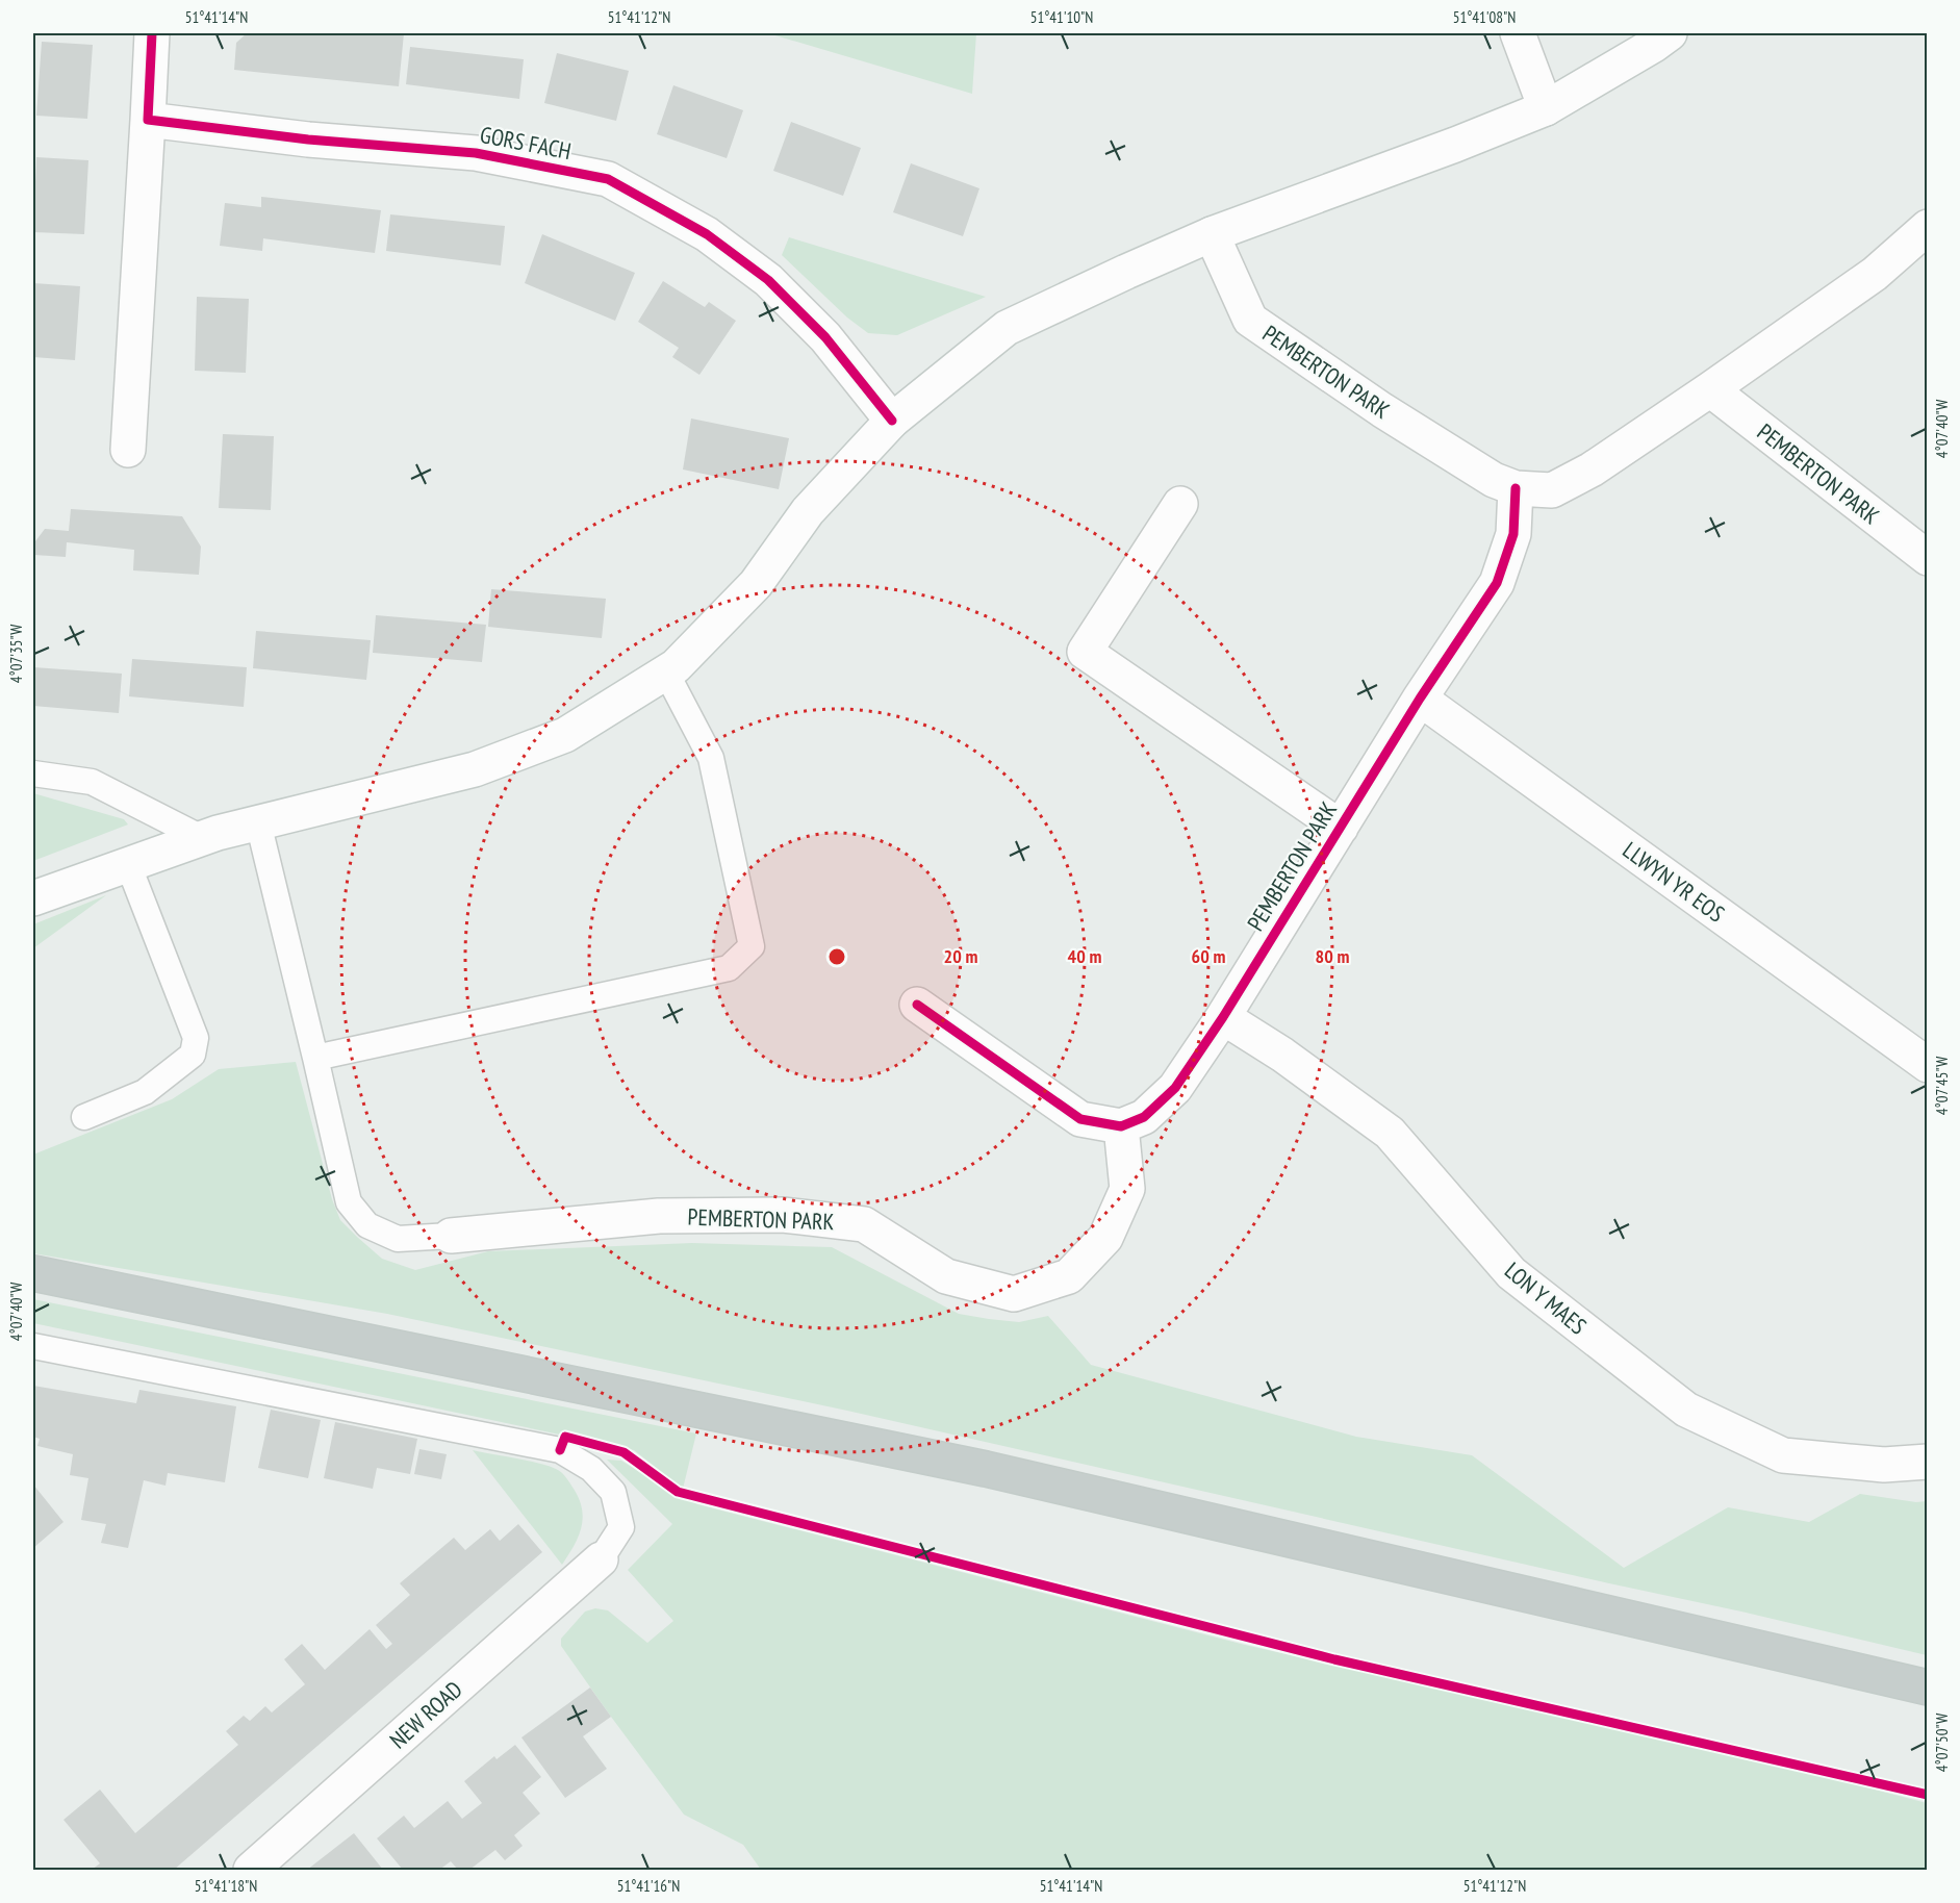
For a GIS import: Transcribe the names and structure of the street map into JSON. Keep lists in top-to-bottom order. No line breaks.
{"streets":{"street":["GORS FACH","PEMBERTON PARK","LLWYN YR EOS","LON Y MAES","NEW ROAD"]},"crossings":[["PEMBERTON PARK","LLWYN YR EOS"],["PEMBERTON PARK","LON Y MAES"]],"coordinates":["51°41'14\"N","51°41'12\"N","51°41'10\"N","51°41'08\"N","4°07'40\"W","4°07'35\"W","4°07'45\"W","4°07'50\"W","51°41'18\"N","51°41'16\"N"],"rings":["20 m","40 m","60 m","80 m"]}
